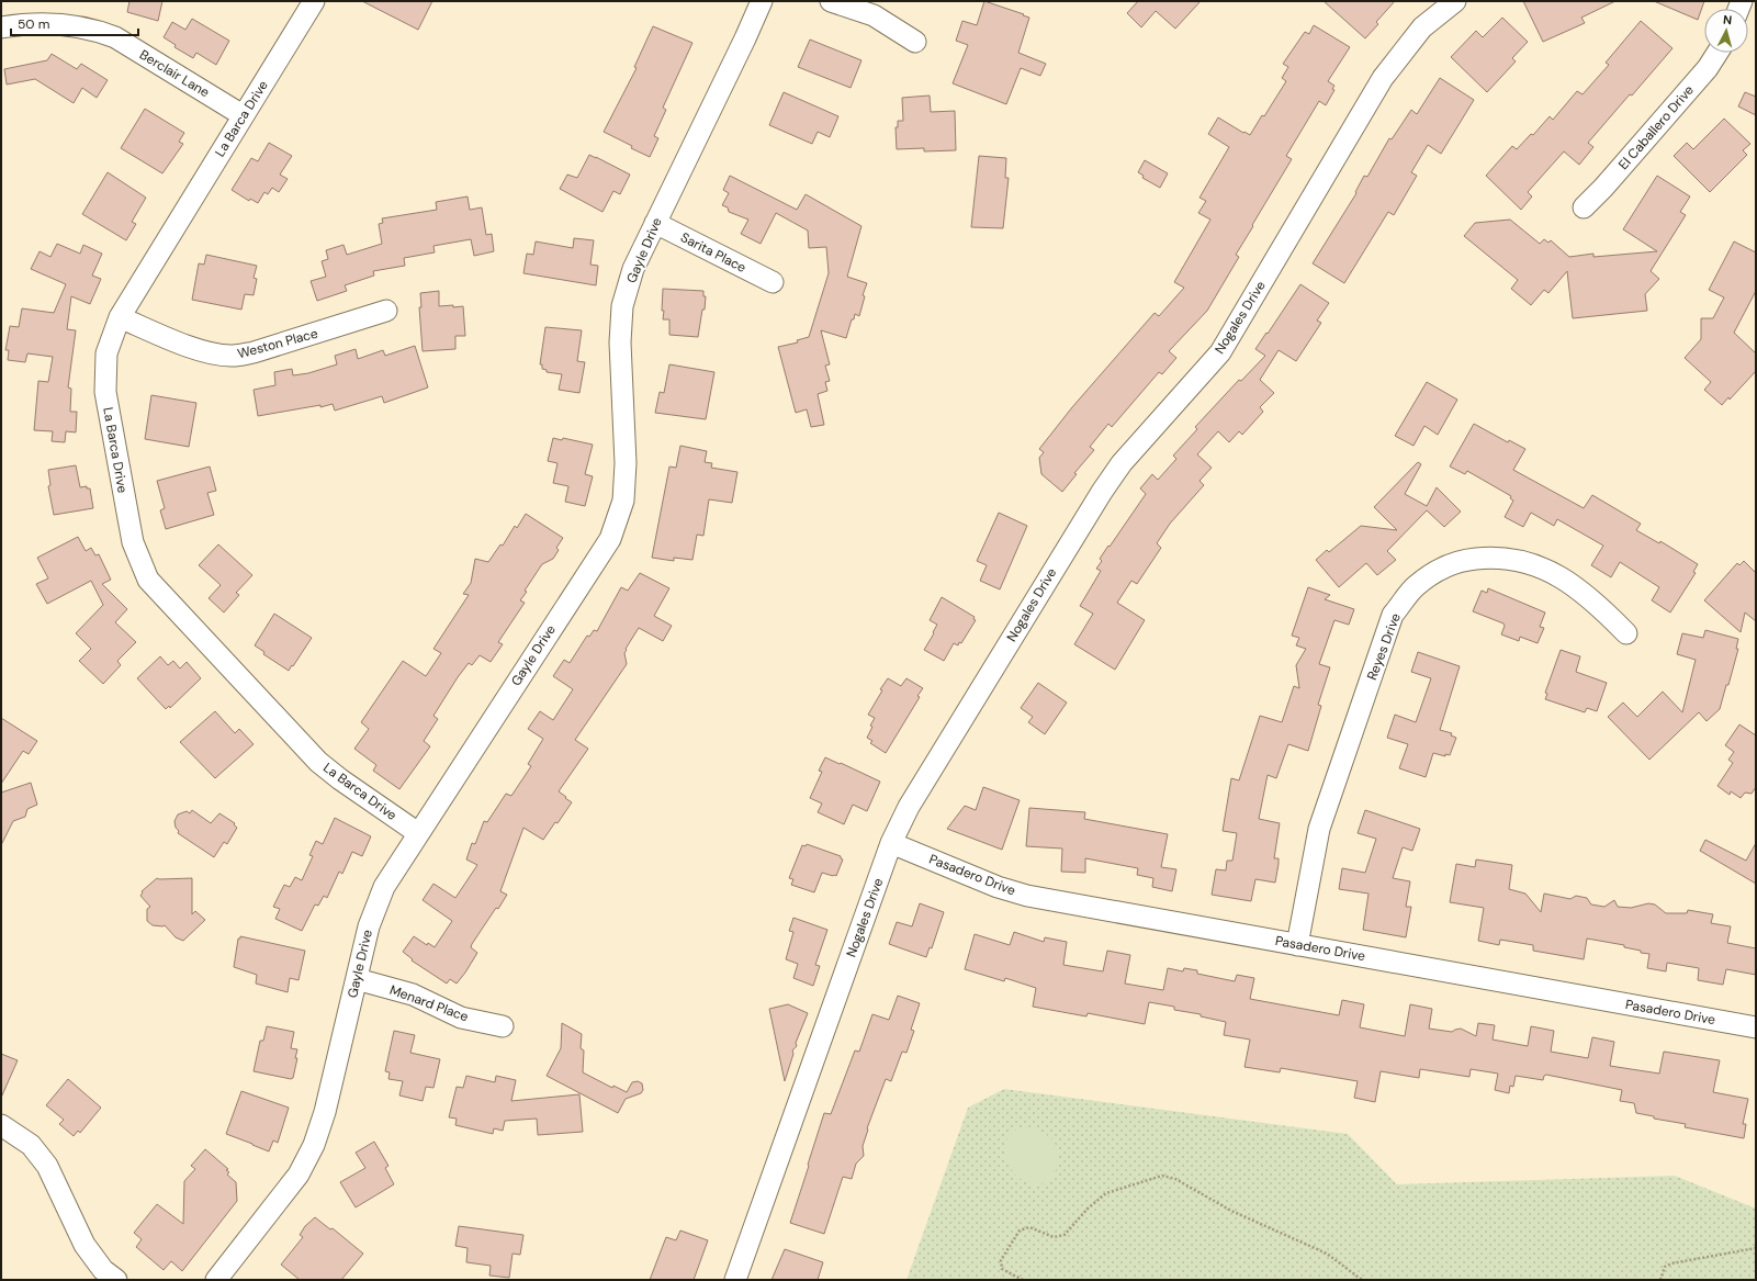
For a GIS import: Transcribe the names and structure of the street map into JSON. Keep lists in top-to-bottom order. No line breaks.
{"streets":{"street":["Berclair Lane","La Barca Drive","El Caballero Drive","Gayle Drive","Sarita Place","Nogales Drive","Weston Place","Reyes Drive","Pasadero Drive","Menard Place"]},"crossings":[["Berclair Lane","La Barca Drive"],["La Barca Drive","Gayle Drive"],["La Barca Drive","Weston Place"],["Gayle Drive","Sarita Place"],["Gayle Drive","Menard Place"],["Nogales Drive","Pasadero Drive"],["Reyes Drive","Pasadero Drive"]],"scale_bar":"50 m","north":"top"}
